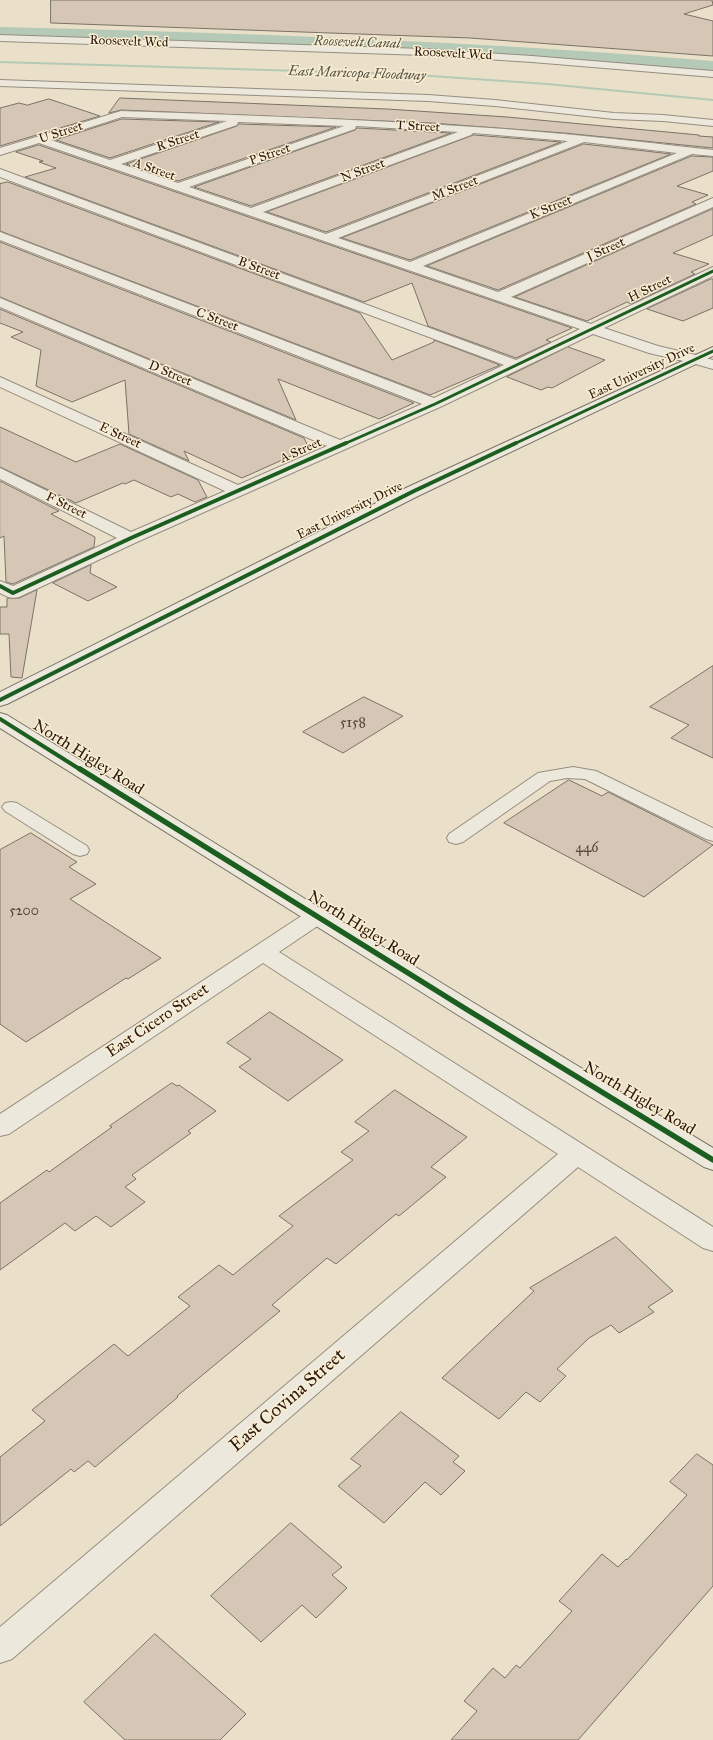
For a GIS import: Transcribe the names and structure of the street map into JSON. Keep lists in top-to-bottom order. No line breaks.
{"streets":{"street":["T Street","U Street","R Street","P Street","A Street","N Street","M Street","K Street","J Street","B Street","H Street","C Street","East University Drive","D Street","E Street","F Street","North Higley Road","East Cicero Street","East Covina Street"],"lane":["Roosevelt Wcd"]},"crossings":[["T Street","U Street"],["T Street","R Street"],["T Street","P Street"],["T Street","N Street"],["T Street","M Street"],["T Street","K Street"],["U Street","A Street"],["R Street","A Street"],["P Street","A Street"],["A Street","N Street"],["A Street","M Street"],["A Street","K Street"],["A Street","J Street"],["A Street","B Street"],["A Street","H Street"],["A Street","C Street"],["A Street","East University Drive"],["A Street","D Street"],["A Street","E Street"],["A Street","F Street"],["North Higley Road","East Cicero Street"]],"water":["Roosevelt Canal","East Maricopa Floodway"],"house_numbers":["5158","446","5200"]}
